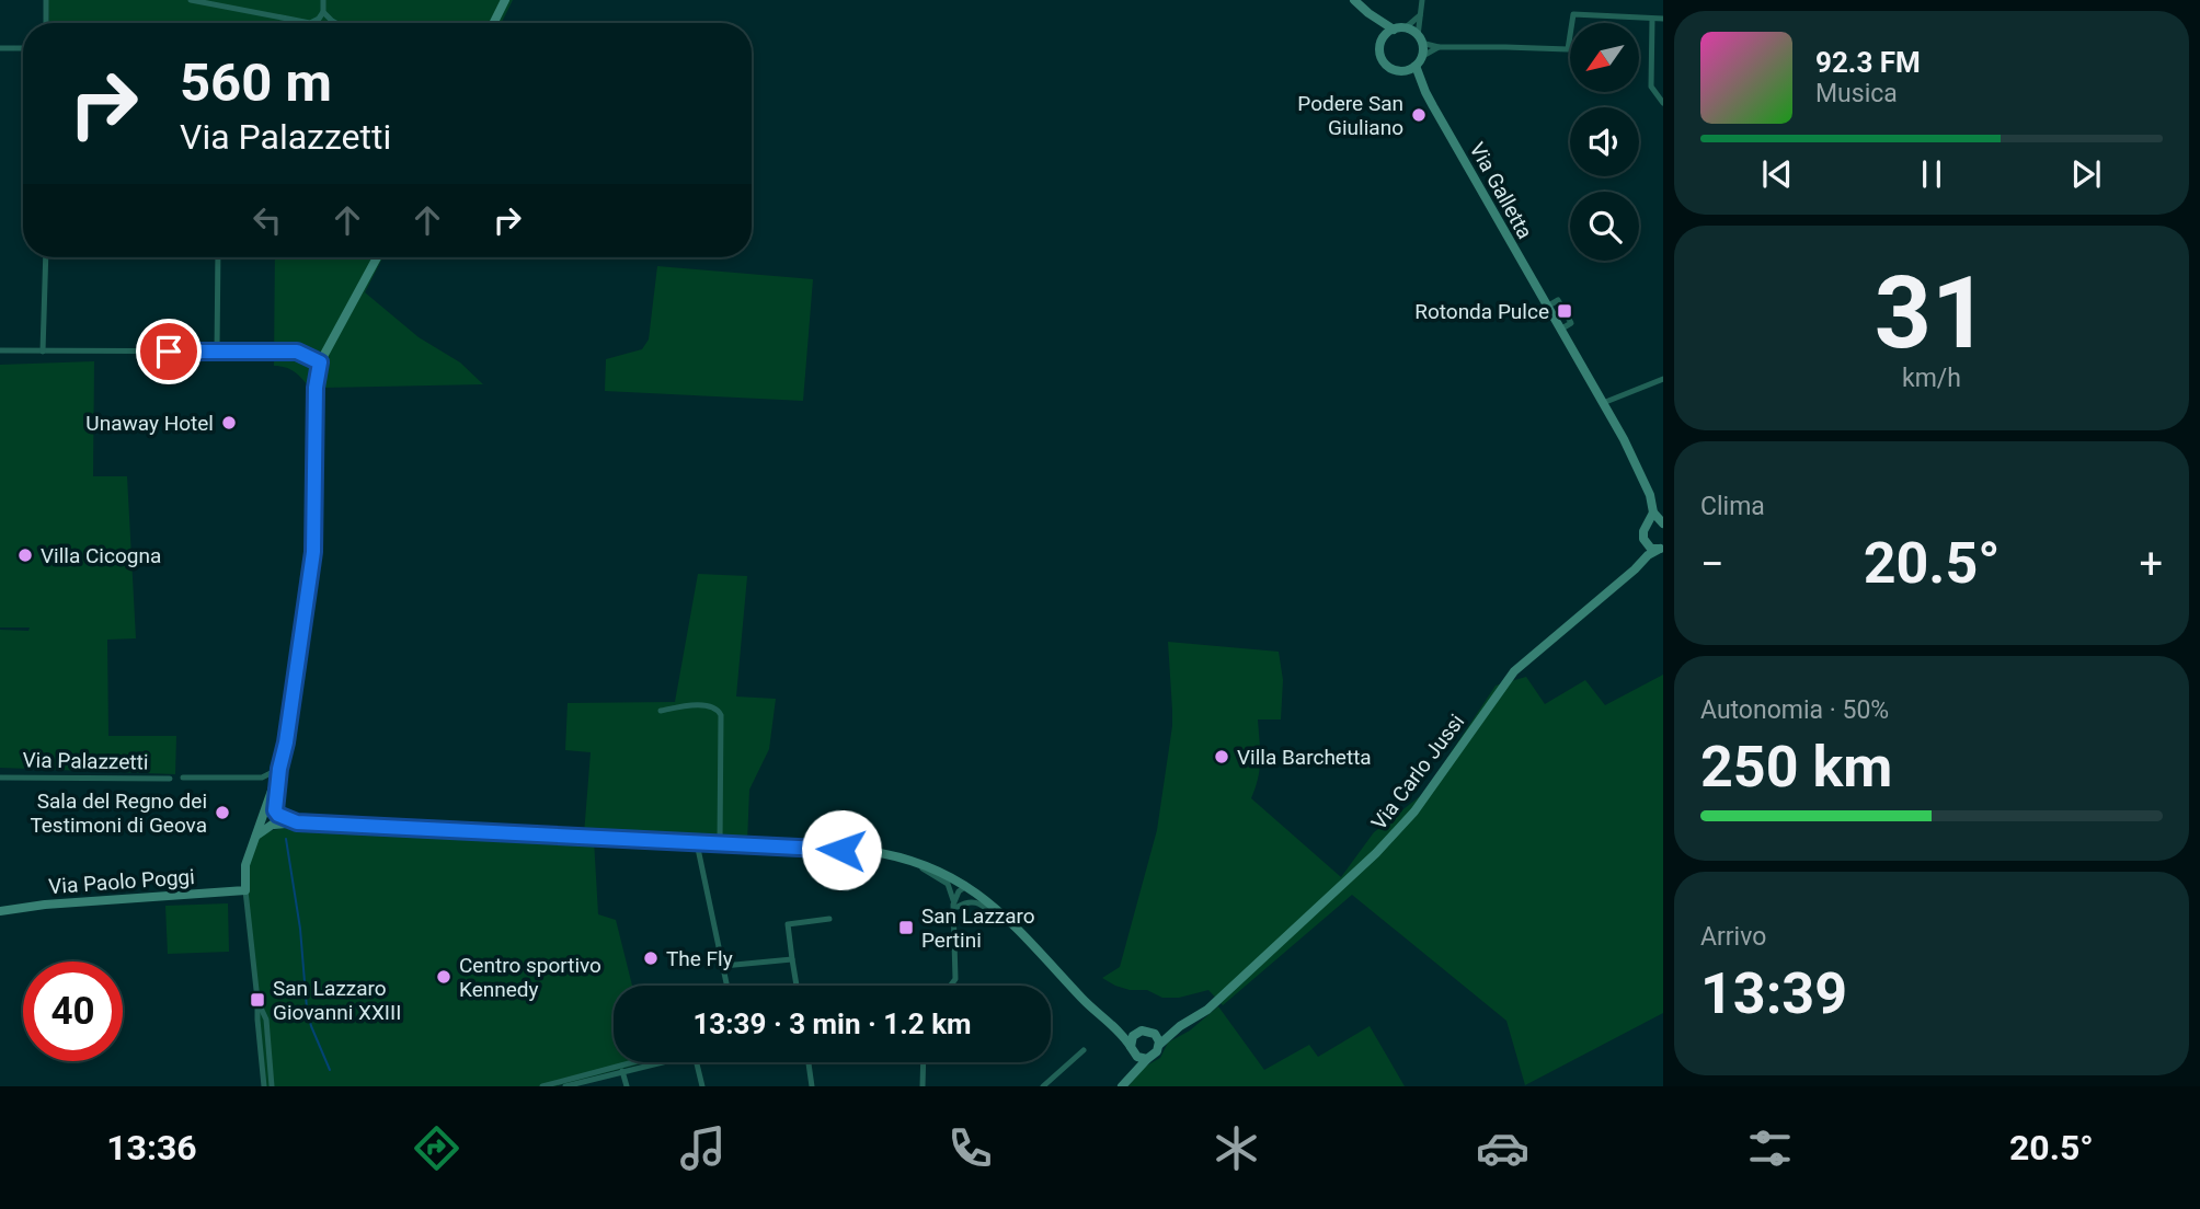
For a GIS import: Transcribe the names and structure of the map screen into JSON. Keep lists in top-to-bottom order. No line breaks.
{"streets":{"street":["Via Galletta","Via Palazzetti","Via Carlo Jussi","Via Paolo Poggi"]},"places":{"other":["Podere San Giuliano","Unaway Hotel","Villa Cicogna","Villa Barchetta","Sala del Regno dei Testimoni di Geova","The Fly","Centro sportivo Kennedy"],"transit":["Rotonda Pulce","San Lazzaro Pertini","San Lazzaro Giovanni XXIII"]},"north":"bottom left","page":{"turn":["560 m","Via Palazzetti"],"song":["92.3 FM","Musica"],"tile":[["31","km/h"],"Clima",["Autonomia · 50%","250 km"],["Arrivo","13:39"]],"heat":["−","20.5°","+"],"limit":"40","trip":"13:39 · 3 min · 1.2 km","tabs":["13:36","20.5°"]}}
